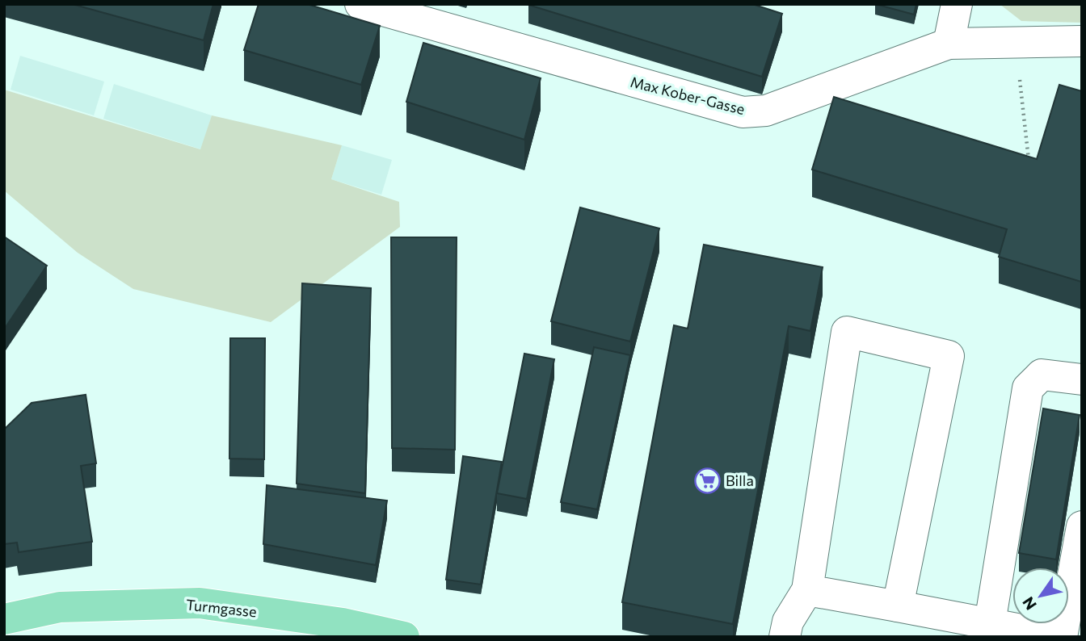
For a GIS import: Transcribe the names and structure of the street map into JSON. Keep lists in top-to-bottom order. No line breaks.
{"streets":{"main road":["Turmgasse"],"street":["Max Kober-Gasse"]},"places":{"supermarket":["Billa"]},"north":"bottom left"}
